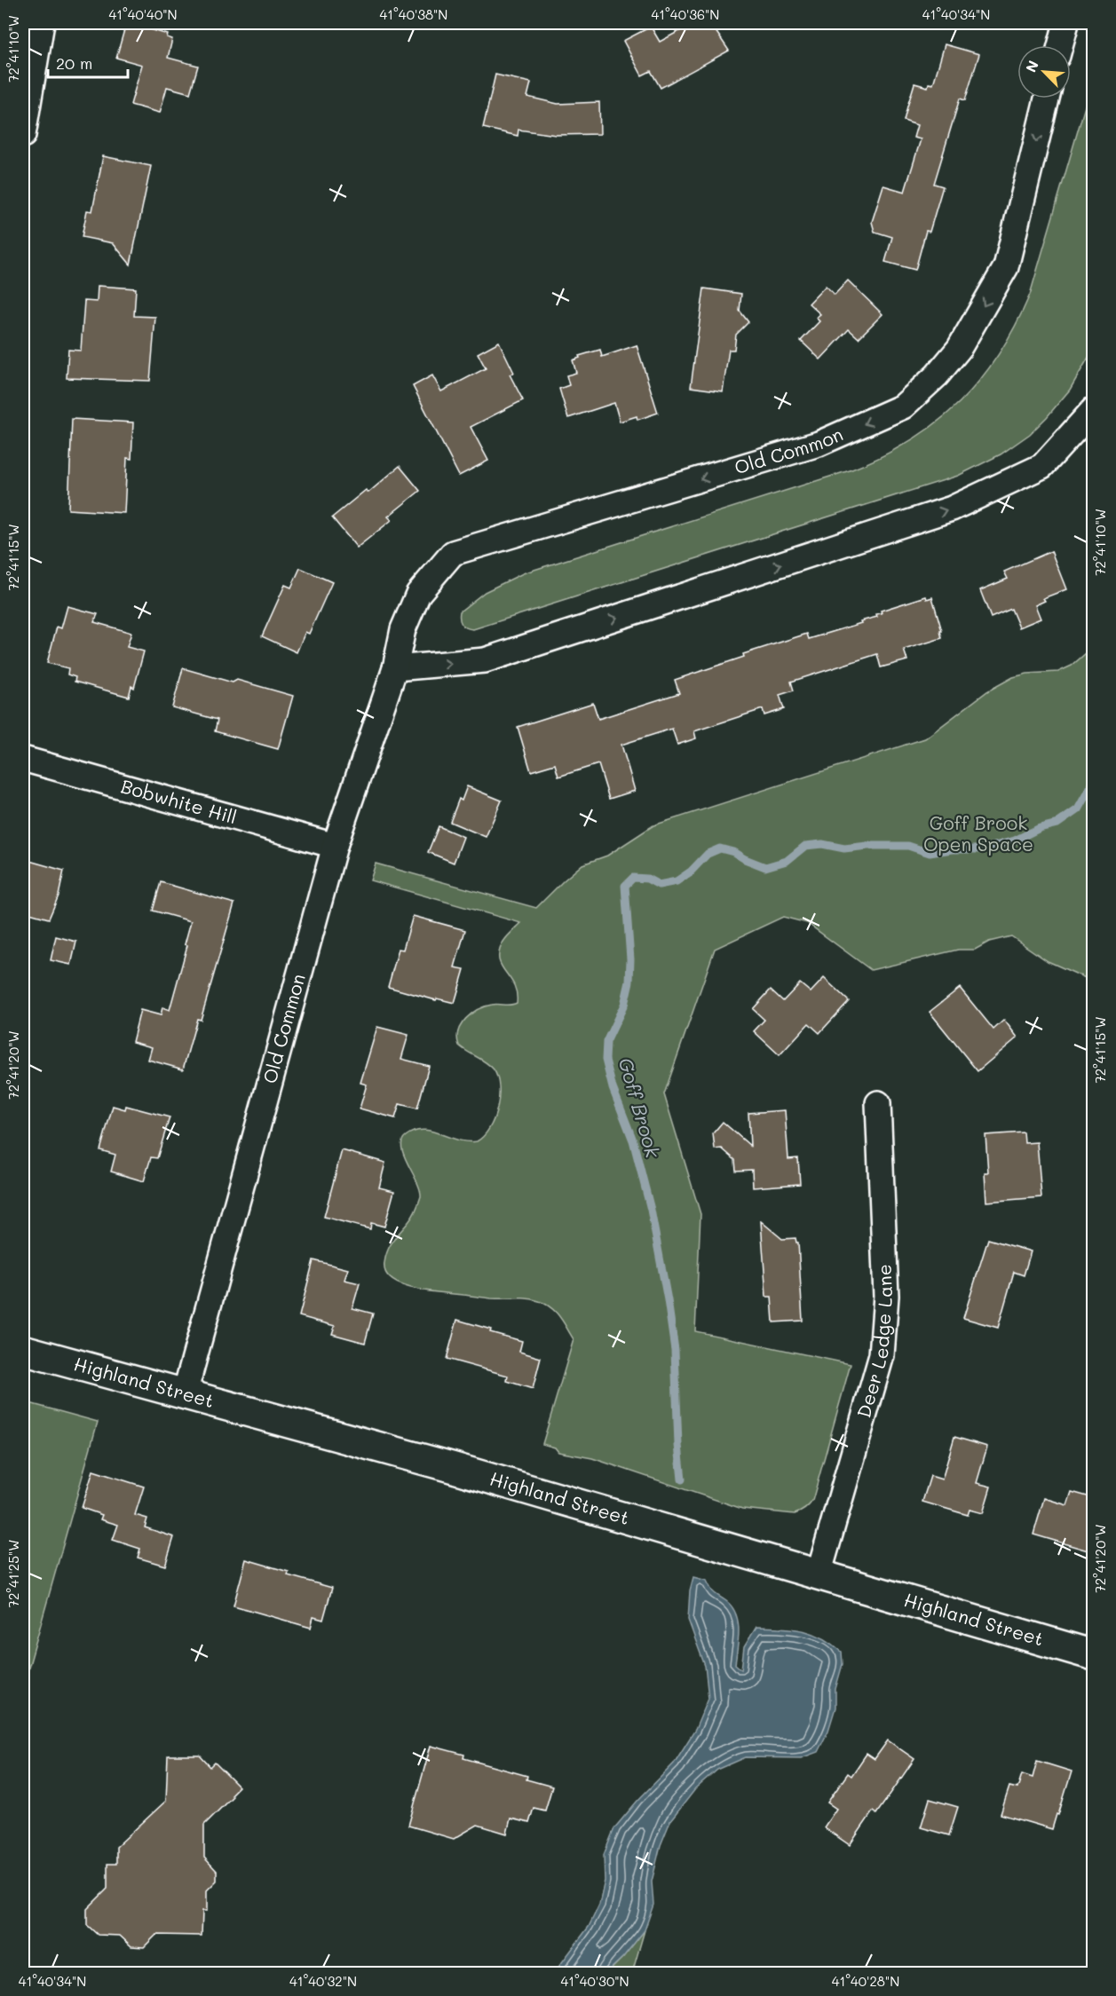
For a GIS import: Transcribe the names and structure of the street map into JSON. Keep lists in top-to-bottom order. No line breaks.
{"streets":{"main road":["Highland Street"],"street":["Old Common","Bobwhite Hill","Deer Ledge Lane"]},"crossings":[["Old Common","Bobwhite Hill"],["Old Common","Highland Street"],["Deer Ledge Lane","Highland Street"]],"water":["Goff Brook"],"parks":["Goff Brook Open Space"],"scale_bar":"20 m","north":"top left","coordinates":["41°40'40\"N","41°40'38\"N","41°40'36\"N","41°40'34\"N","72°41'10\"W","72°41'15\"W","72°41'20\"W","72°41'25\"W","41°40'32\"N","41°40'30\"N","41°40'28\"N"]}
